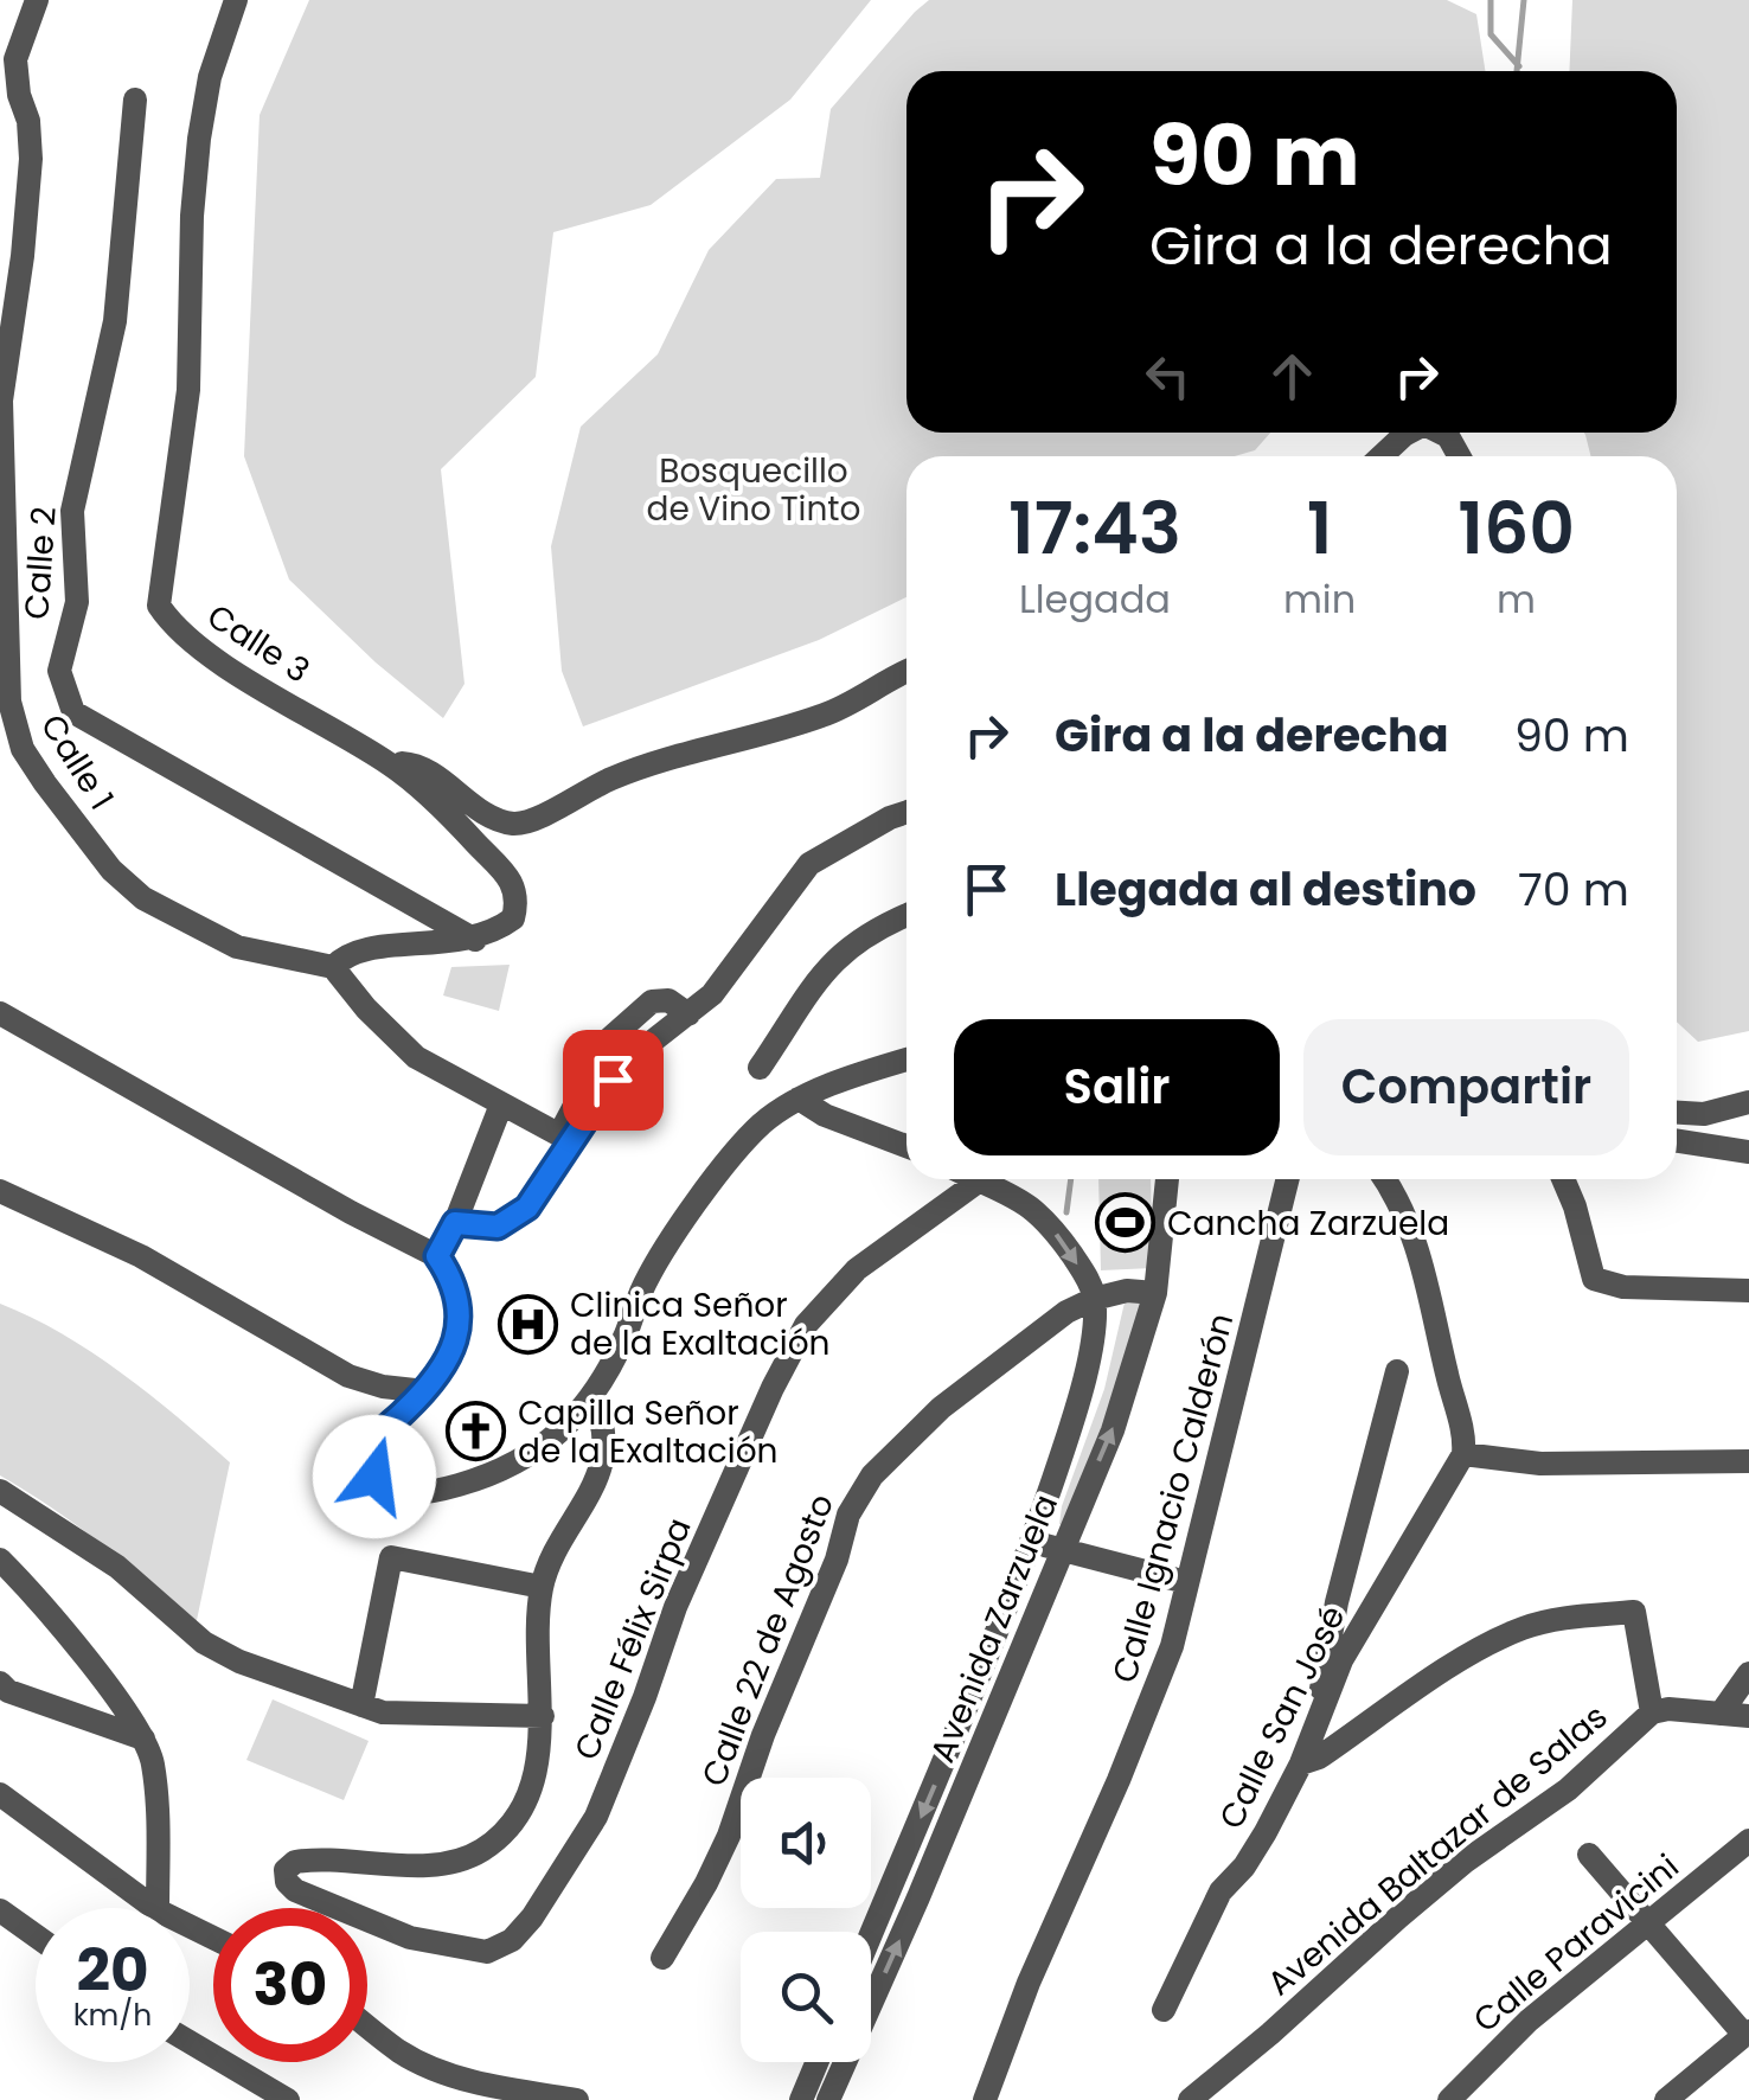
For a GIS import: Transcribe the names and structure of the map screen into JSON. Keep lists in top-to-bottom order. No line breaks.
{"streets":{"street":["Calle 2","Calle 3","Calle 1","Calle Ignacio Calderón","Avenida Zarzuela","Calle Félix Sirpa","Calle 22 de Agosto","Calle San José","Avenida Baltazar de Salas","Calle Paravicini"]},"crossings":[["Calle 2","Calle 3"],["Avenida Zarzuela","Calle 22 de Agosto"]],"parks":["Bosquecillo de Vino Tinto"],"places":{"sports":["Cancha Zarzuela"],"hospital":["Clinica Señor de la Exaltación"],"church":["Capilla Señor de la Exaltación"]},"page":{"turn":["90 m","Gira a la derecha"],"eta":["17:43","Llegada","1","min","160","m"],"list":[{"name":"Gira a la derecha","value":"90 m"},{"name":"Llegada al destino","value":"70 m"}],"buttons":["Salir","Compartir"],"speed":"20 km/h","limit":"30"}}
